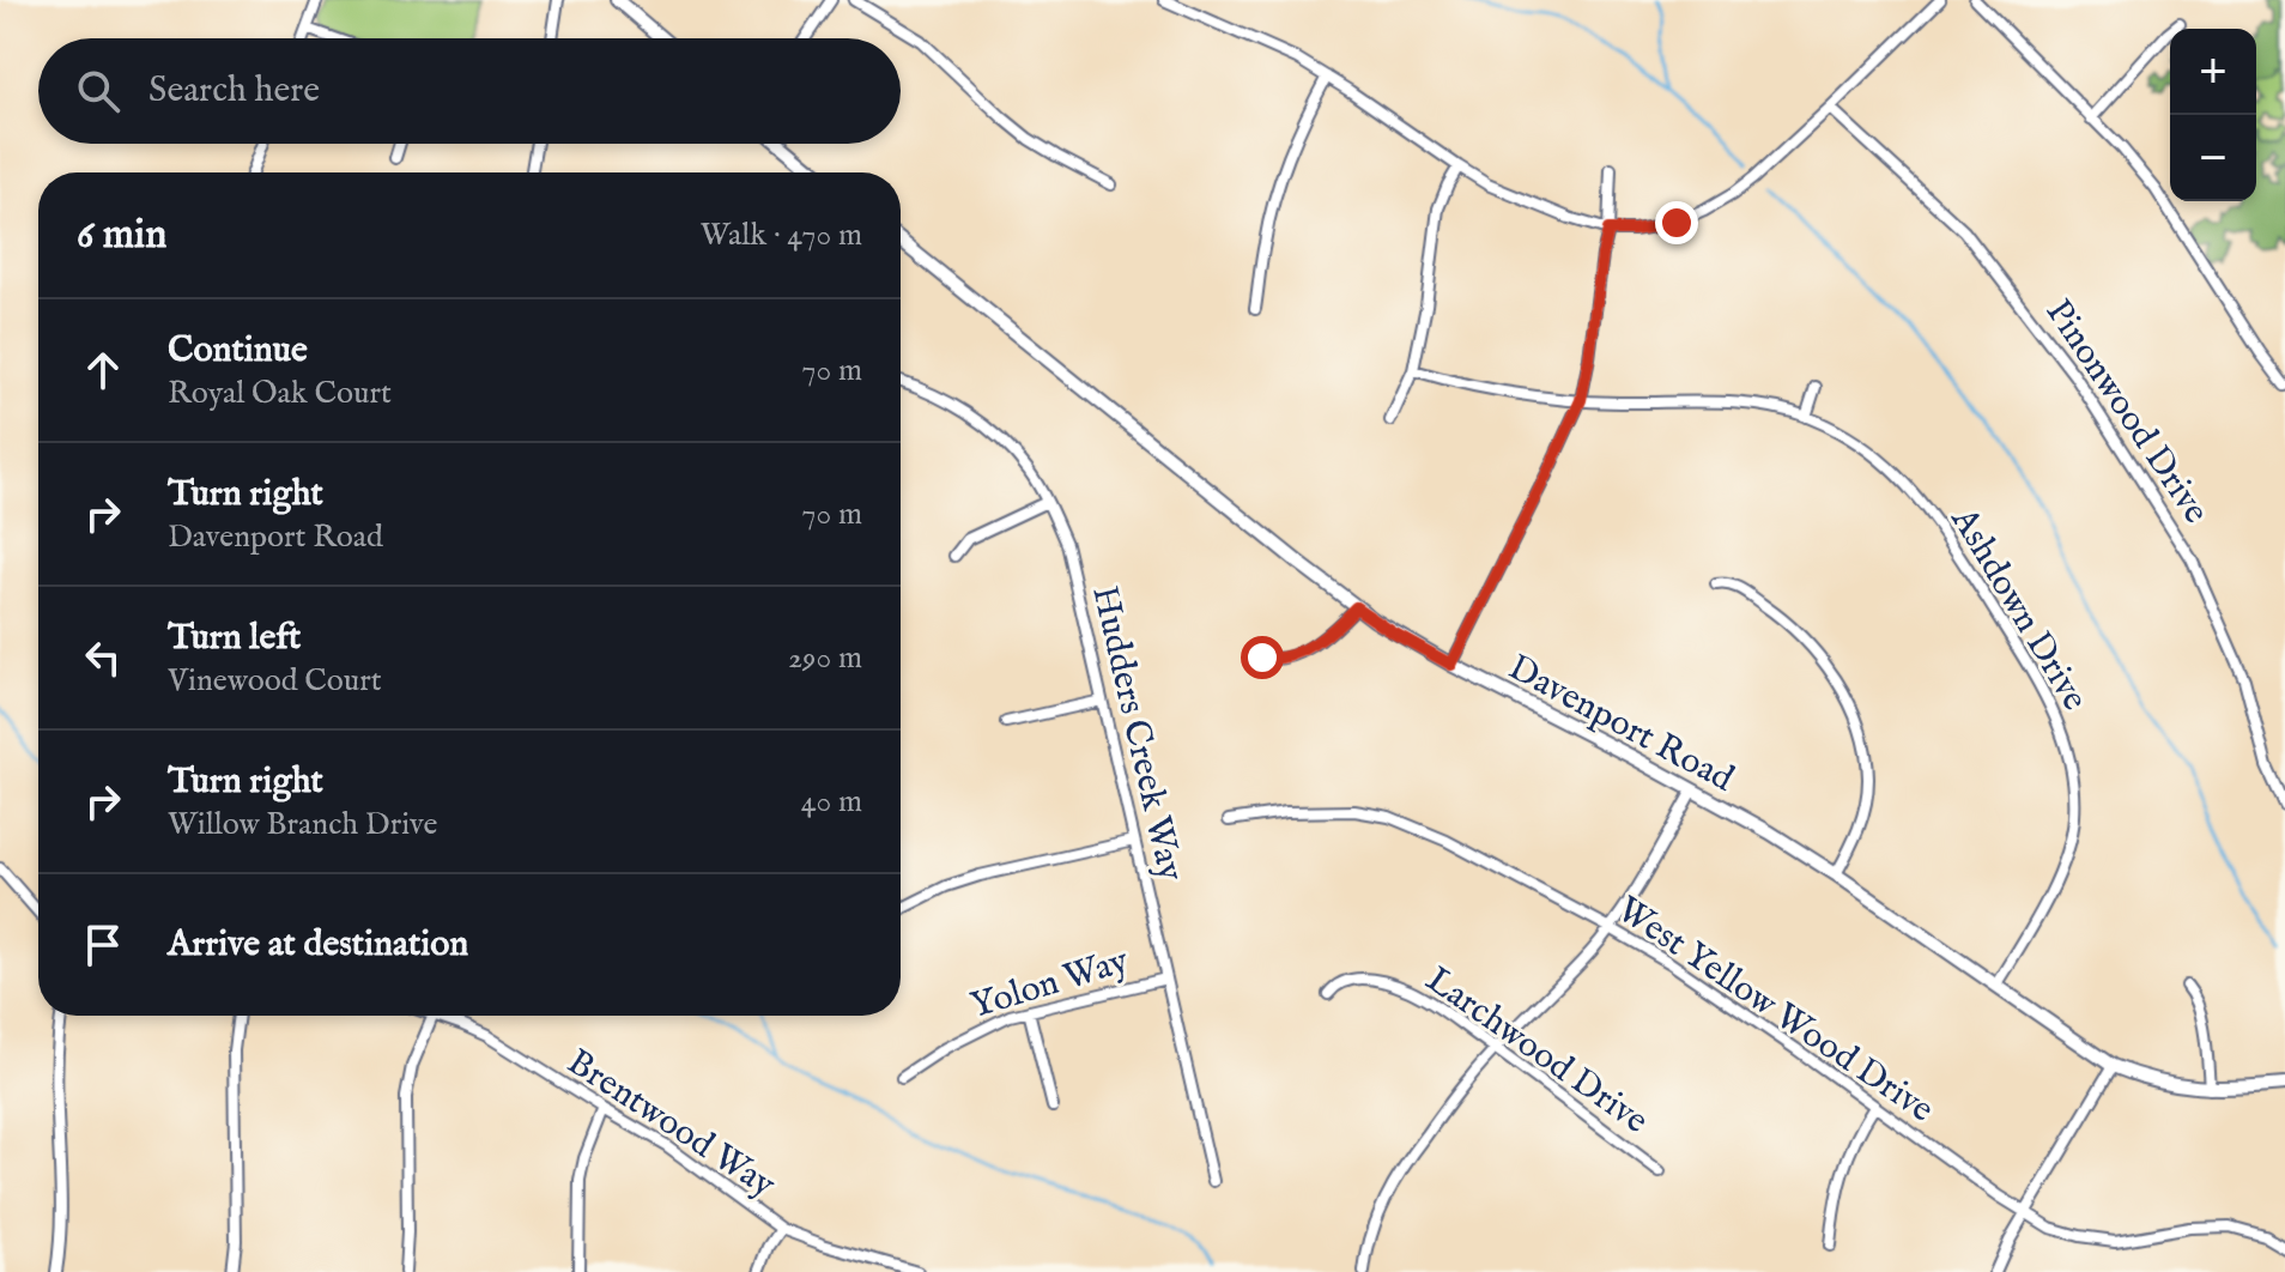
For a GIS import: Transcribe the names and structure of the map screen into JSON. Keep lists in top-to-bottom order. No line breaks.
{"streets":{"street":["Pinonwood Drive","Ashdown Drive","Davenport Road","Hudders Creek Way","Yolon Way","West Yellow Wood Drive","Larchwood Drive","Brentwood Way"]},"crossings":[["Ashdown Drive","Davenport Road"],["Hudders Creek Way","Yolon Way"]],"page":{"map_buttons":["+","−"],"search":"Search here","heading":["6 min","Walk · 470 m"],"list":[["Continue","Royal Oak Court","70 m"],["Turn right","Davenport Road","70 m"],["Turn left","Vinewood Court","290 m"],["Turn right","Willow Branch Drive","40 m"],"Arrive at destination"]}}
